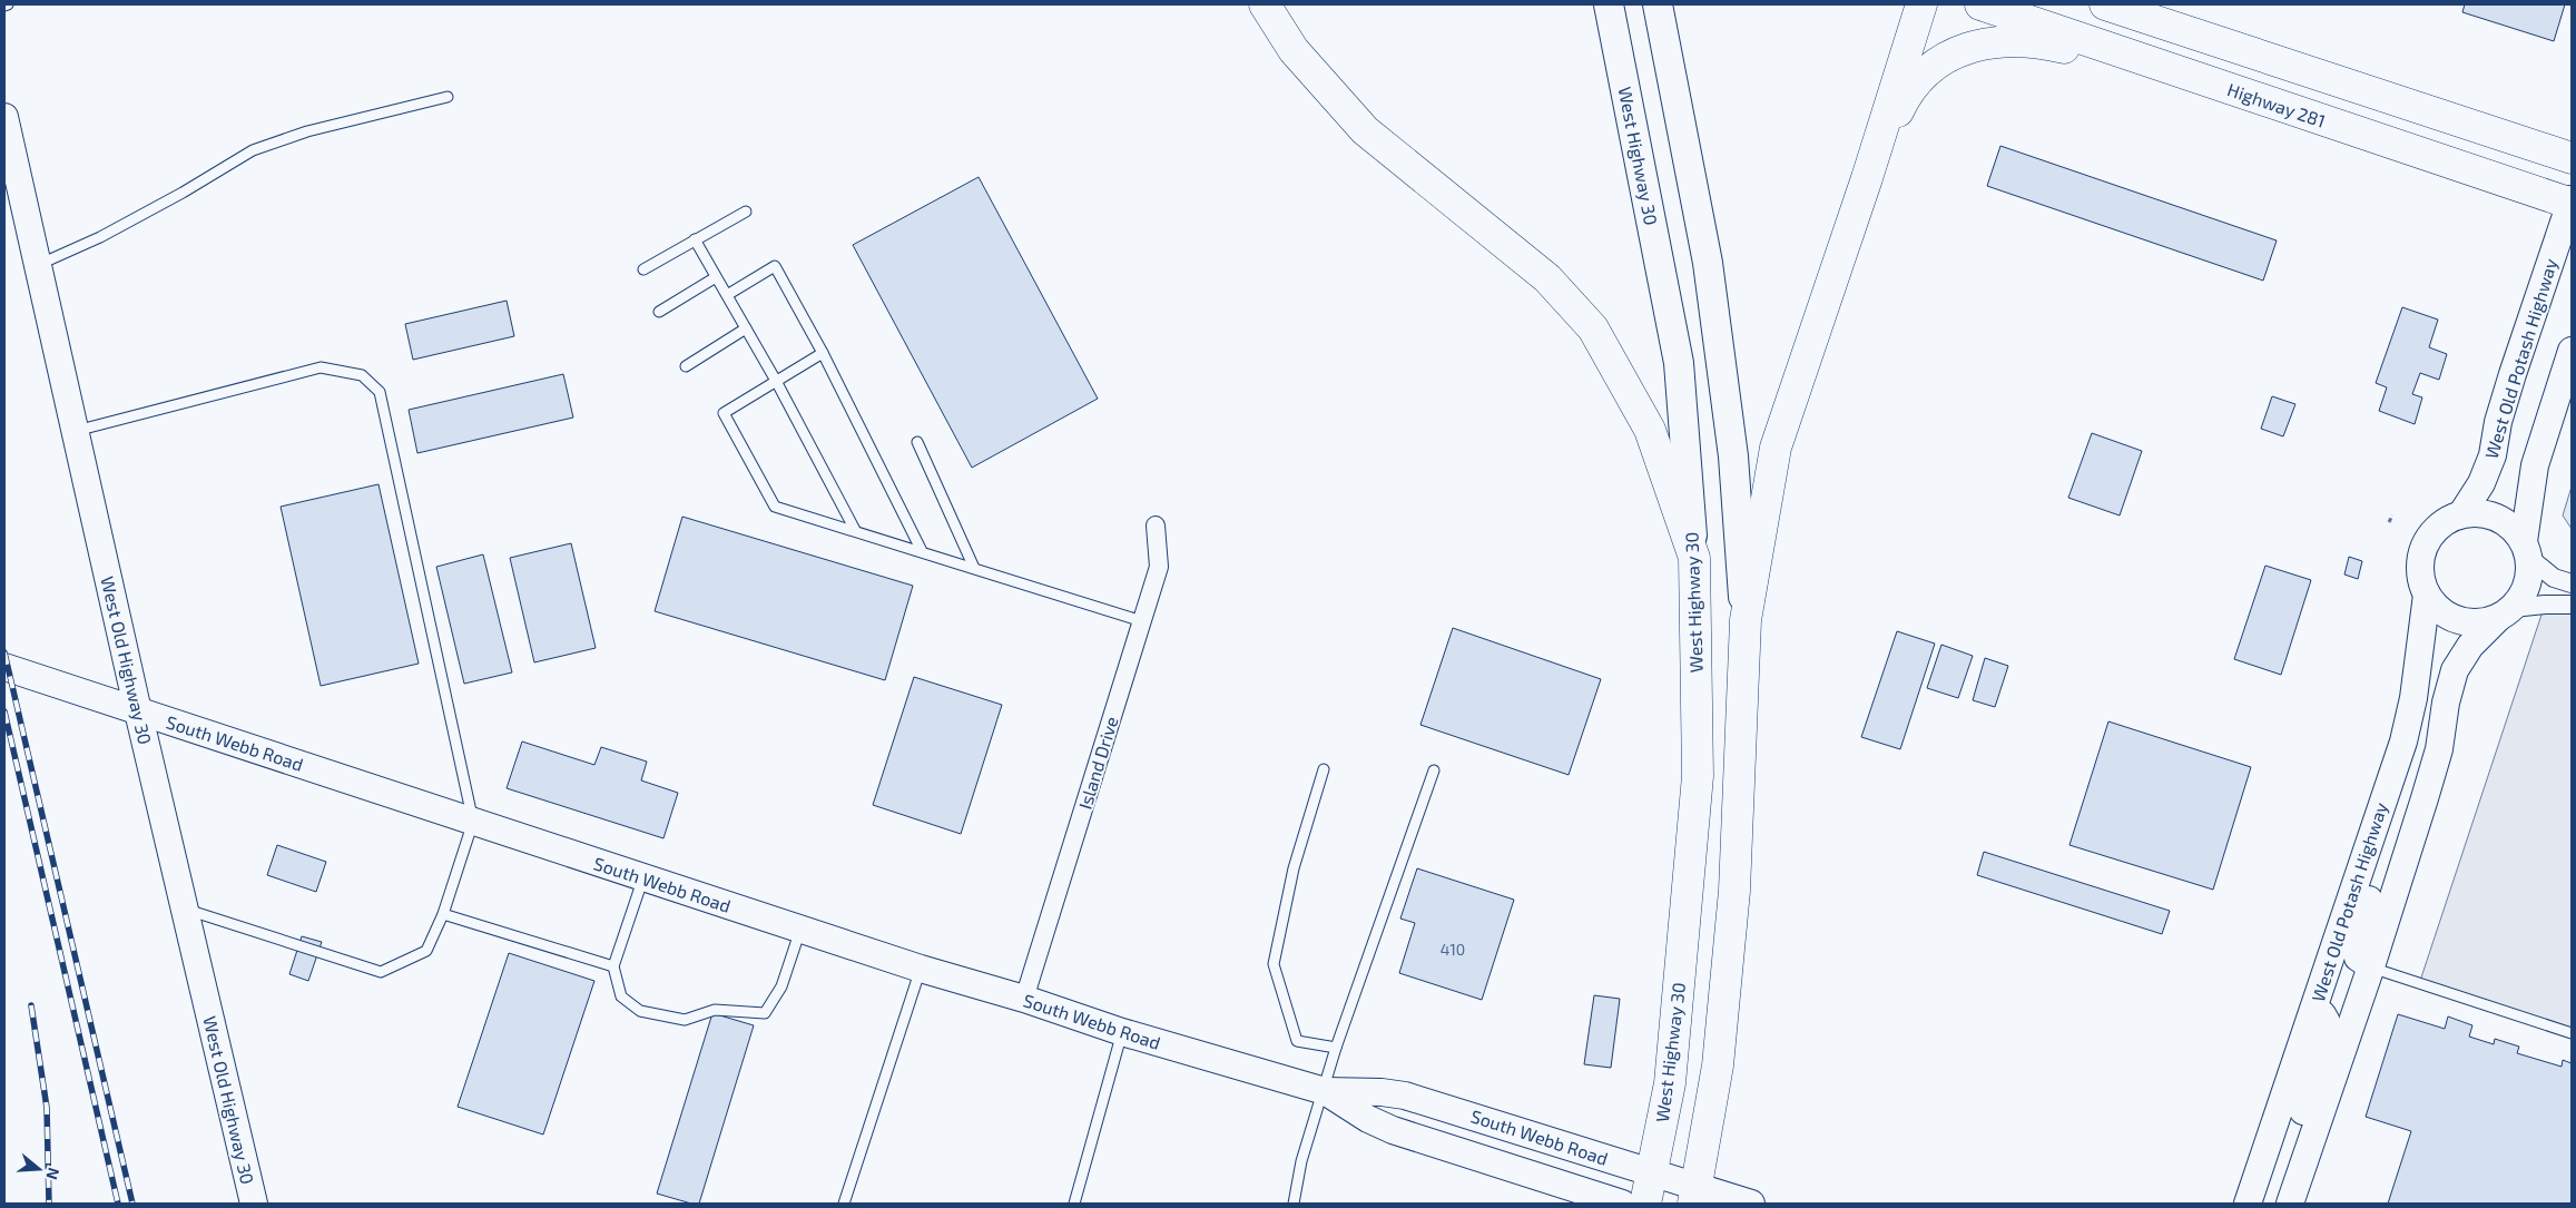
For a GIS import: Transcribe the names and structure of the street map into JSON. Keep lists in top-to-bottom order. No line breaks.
{"streets":{"highway":["Highway 281","West Highway 30"],"street":["West Old Potash Highway","West Old Highway 30","South Webb Road","Island Drive"]},"crossings":[["Highway 281","West Old Potash Highway"],["West Highway 30","South Webb Road"],["West Old Highway 30","South Webb Road"],["South Webb Road","Island Drive"]],"house_numbers":["410"],"north":"right"}
